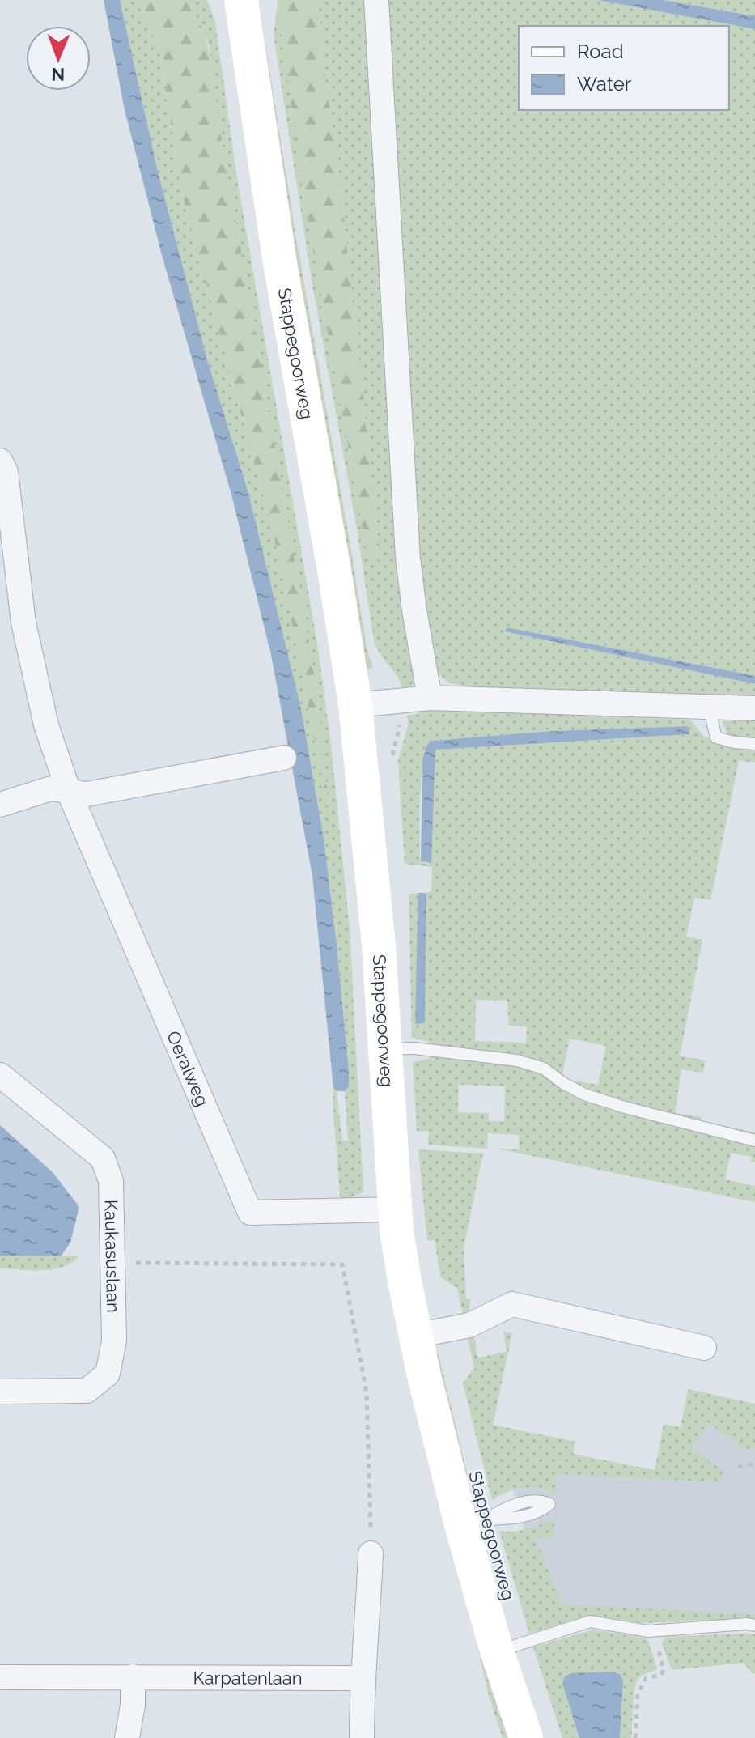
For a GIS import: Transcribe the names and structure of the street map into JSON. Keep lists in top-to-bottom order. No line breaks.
{"streets":{"street":["Stappegoorweg","Oeralweg","Kaukasuslaan","Karpatenlaan"]},"crossings":[["Stappegoorweg","Oeralweg"]],"legend":["Road","Water"],"north":"bottom"}
